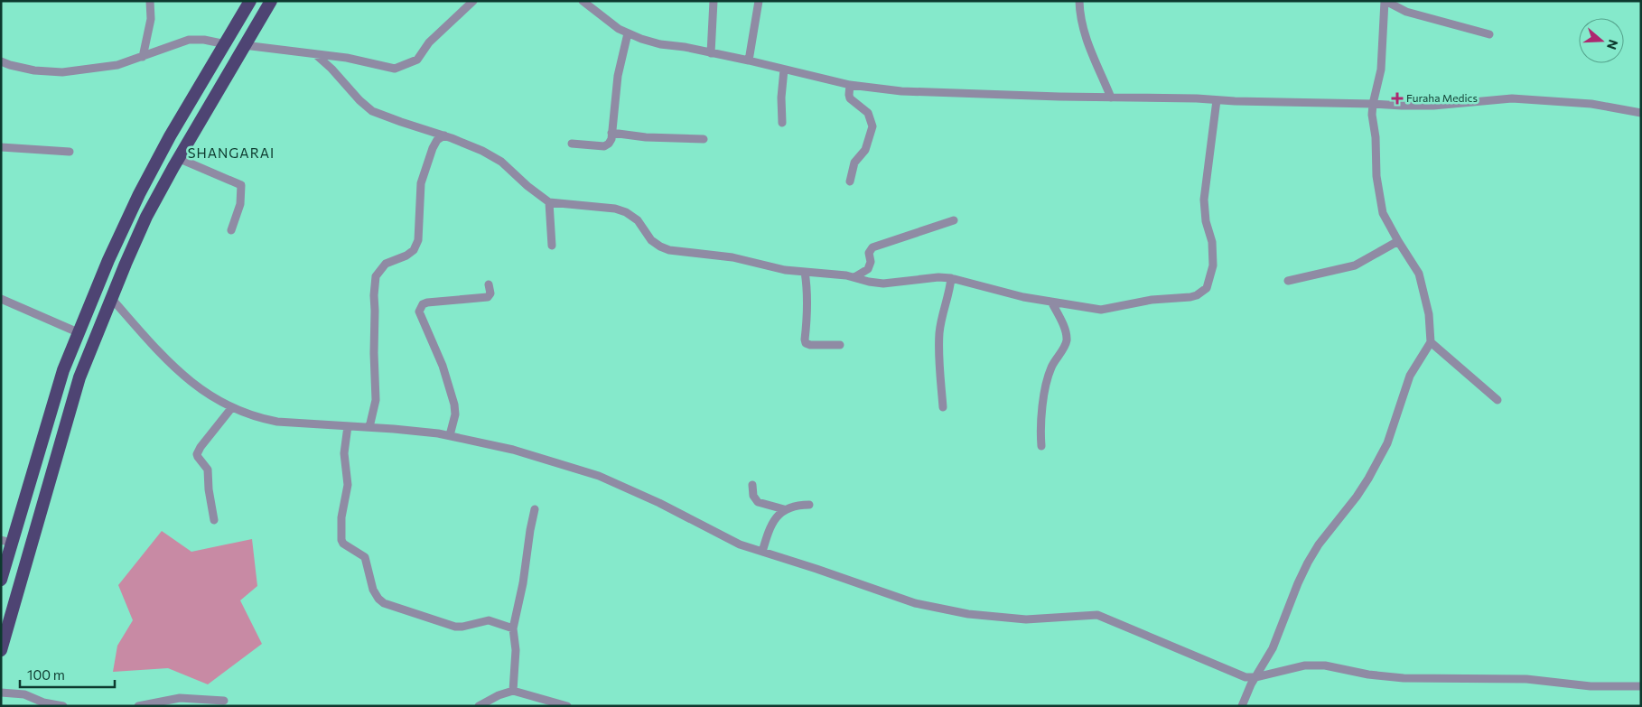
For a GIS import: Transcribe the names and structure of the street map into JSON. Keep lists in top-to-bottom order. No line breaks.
{"districts":["SHANGARAI"],"places":{"health":["Furaha Medics"]},"scale_bar":"100 m","north":"right"}
